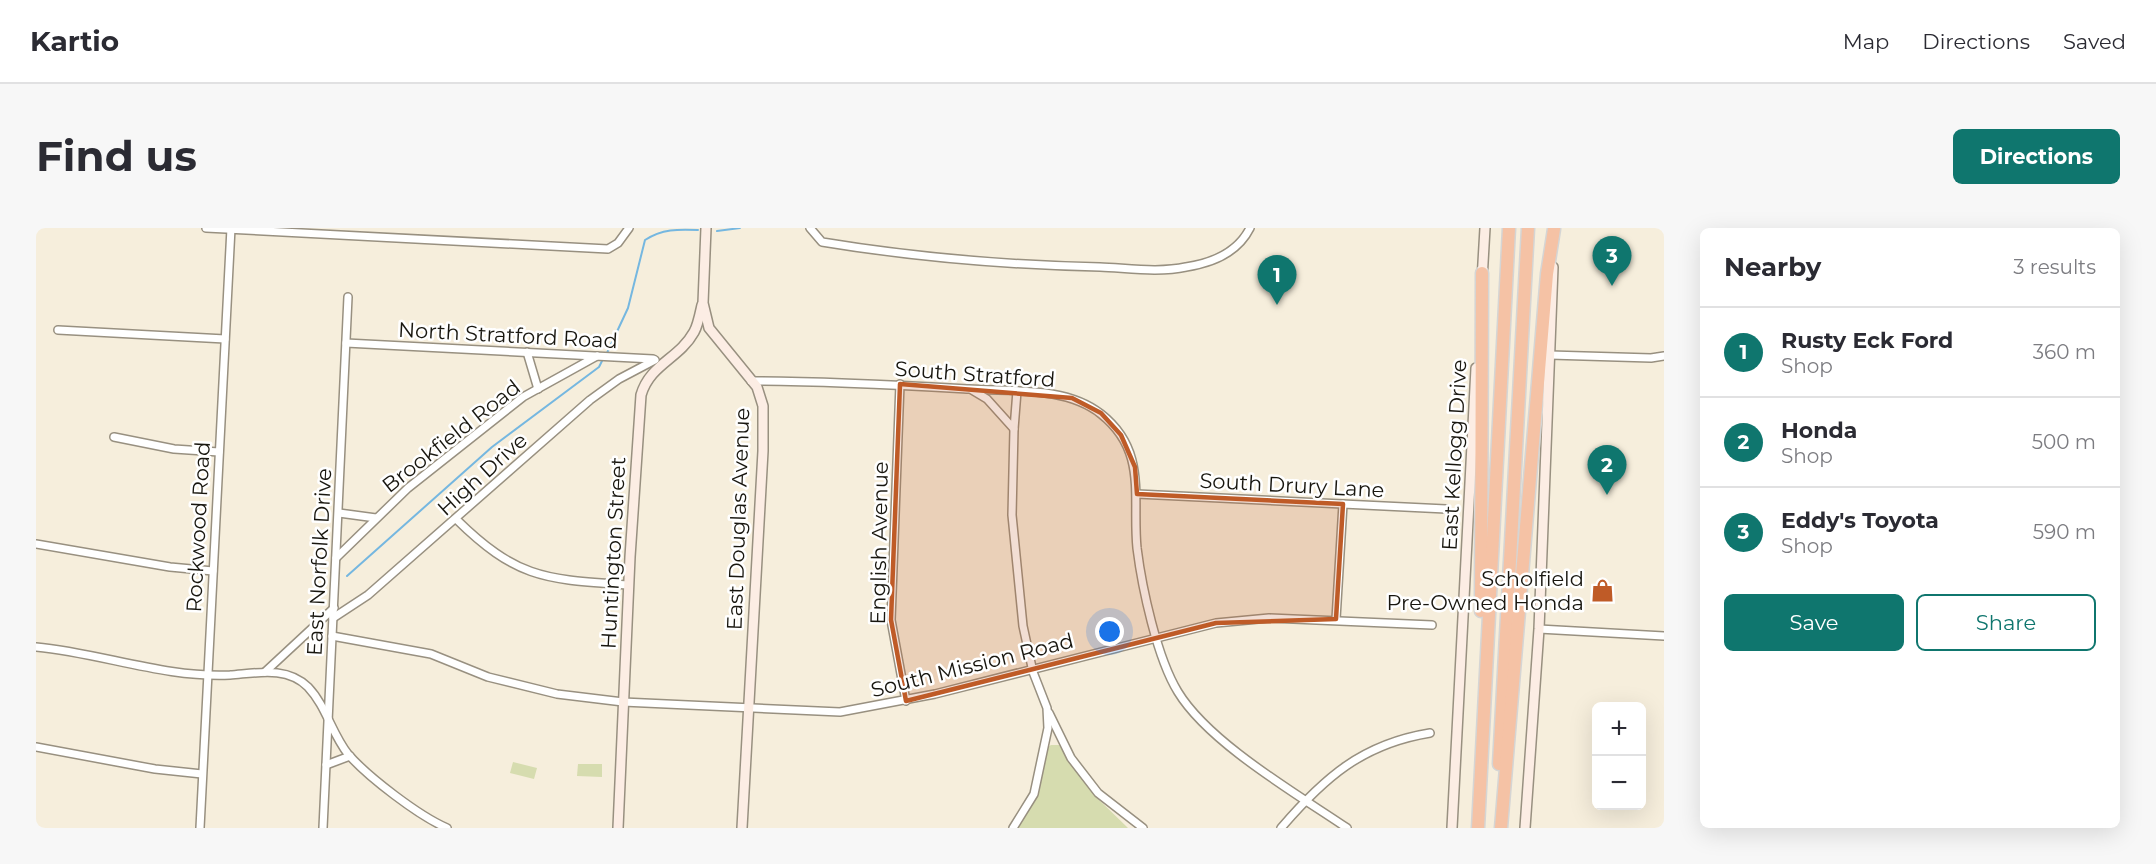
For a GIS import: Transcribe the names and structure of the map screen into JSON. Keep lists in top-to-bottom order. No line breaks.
{"streets":{"main road":["East Kellogg Drive","East Douglas Avenue","Huntington Street"],"street":["North Stratford Road","South Stratford","Brookfield Road","High Drive","South Drury Lane","Rockwood Road","English Avenue","East Norfolk Drive","South Mission Road"]},"crossings":[["North Stratford Road","Brookfield Road"],["North Stratford Road","High Drive"],["North Stratford Road","Huntington Street"],["North Stratford Road","East Norfolk Drive"],["South Stratford","South Drury Lane"],["South Stratford","East Douglas Avenue"],["South Stratford","English Avenue"],["South Stratford","South Mission Road"],["Brookfield Road","East Norfolk Drive"],["High Drive","East Norfolk Drive"],["East Douglas Avenue","Huntington Street"],["East Douglas Avenue","South Mission Road"],["English Avenue","South Mission Road"],["Huntington Street","South Mission Road"],["East Norfolk Drive","South Mission Road"]],"places":{"shop":["Scholfield Pre-Owned Honda"]},"page":{"header":"Kartio","nav":["Map","Directions","Saved"],"buttons":["Directions",["Save","Share"]],"title":"Find us","heading":["Nearby","3 results"],"pins":["3","1","2"],"list":[{"mark":"1","name":"Rusty Eck Ford","note":"Shop","value":"360 m"},{"mark":"2","name":"Honda","note":"Shop","value":"500 m"},{"mark":"3","name":"Eddy's Toyota","note":"Shop","value":"590 m"}],"map_buttons":["+","−"]}}
